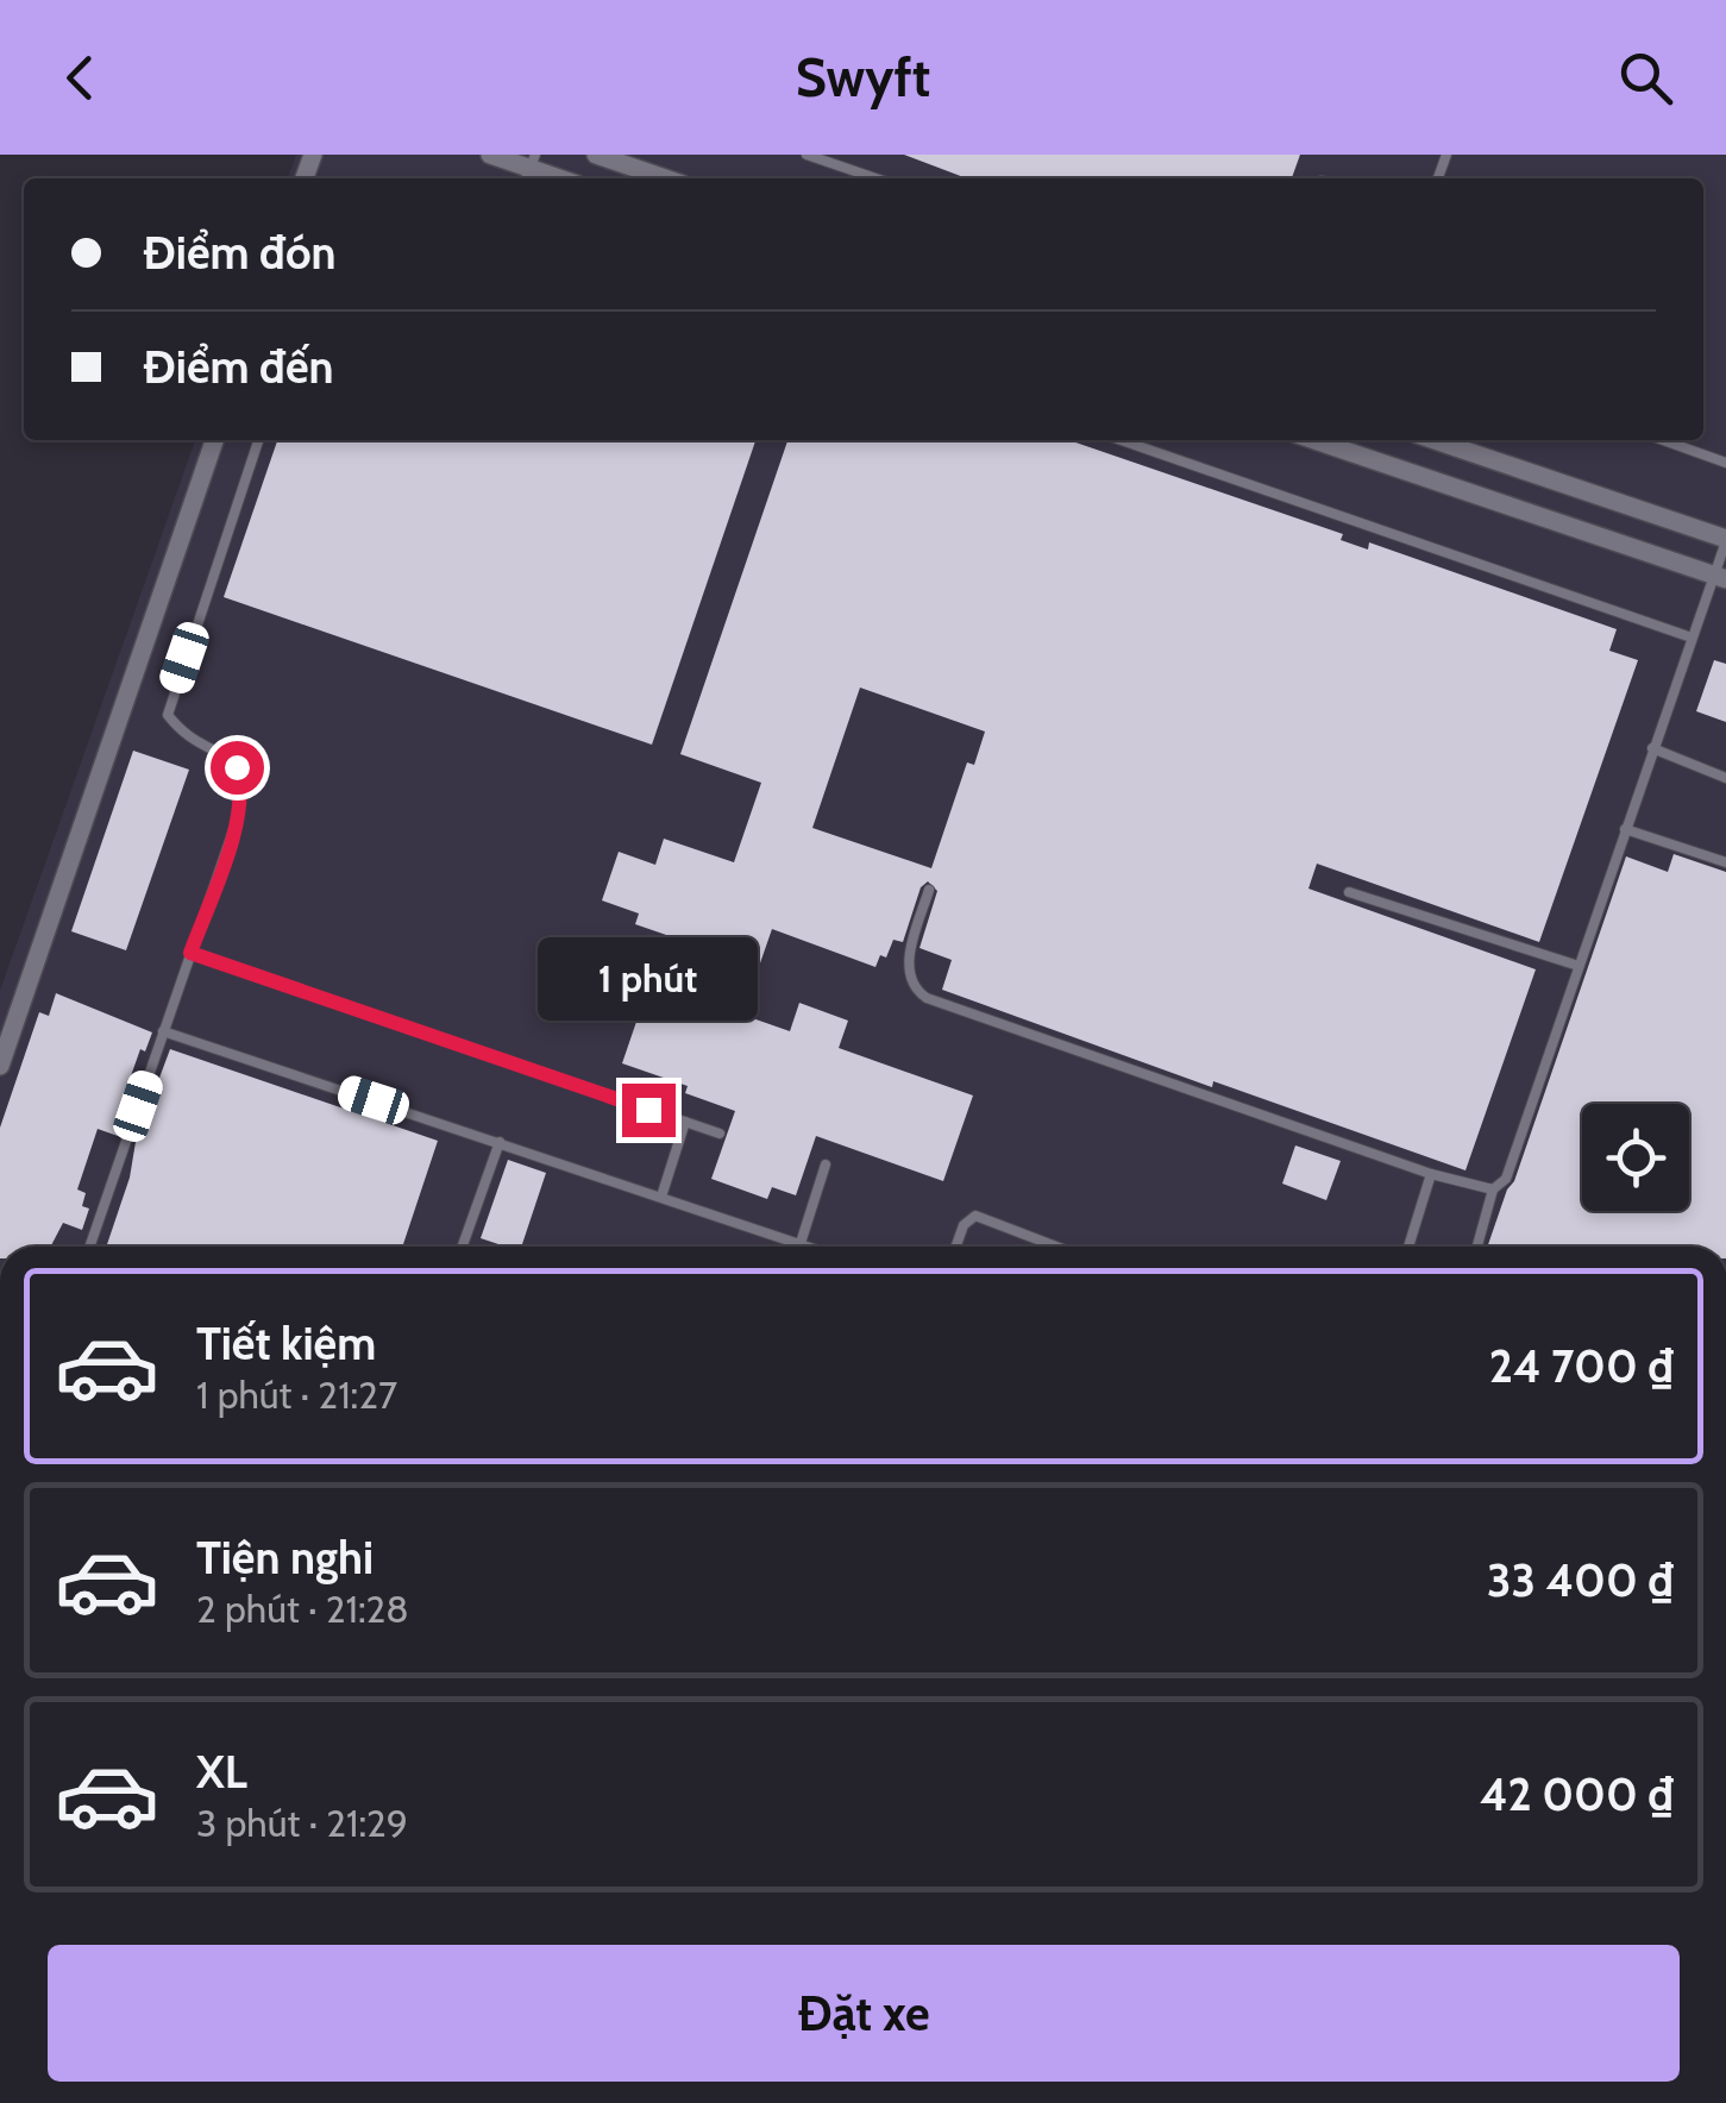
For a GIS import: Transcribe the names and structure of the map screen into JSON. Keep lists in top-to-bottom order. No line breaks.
{"page":{"header":"Swyft","banner":["Điểm đón","Điểm đến"],"bubble":"1 phút","list":[{"name":"Tiết kiệm","note":"1 phút · 21:27","value":"24 700 ₫"},{"name":"Tiện nghi","note":"2 phút · 21:28","value":"33 400 ₫"},{"name":"XL","note":"3 phút · 21:29","value":"42 000 ₫"}],"buttons":"Đặt xe"}}
